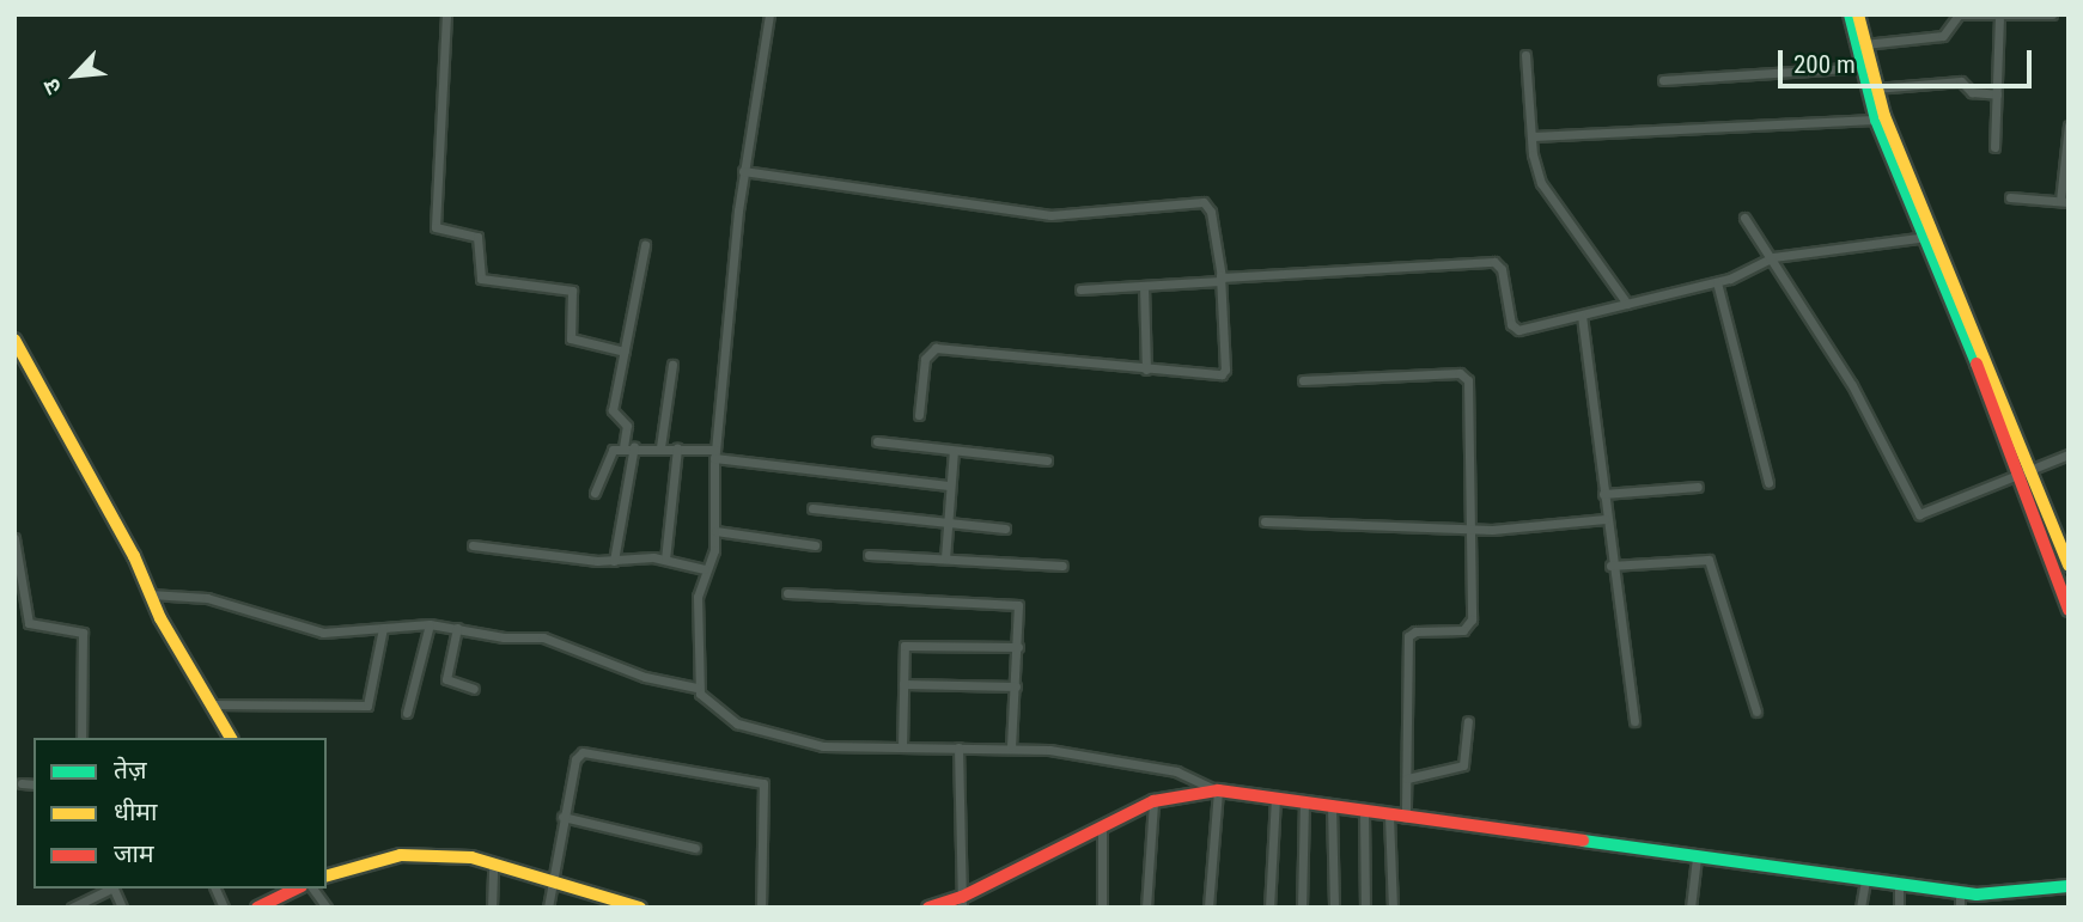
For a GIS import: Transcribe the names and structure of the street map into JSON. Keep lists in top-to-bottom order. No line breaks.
{"legend":["तेज़","धीमा","जाम"],"scale_bar":"200 m","north":"bottom left"}
